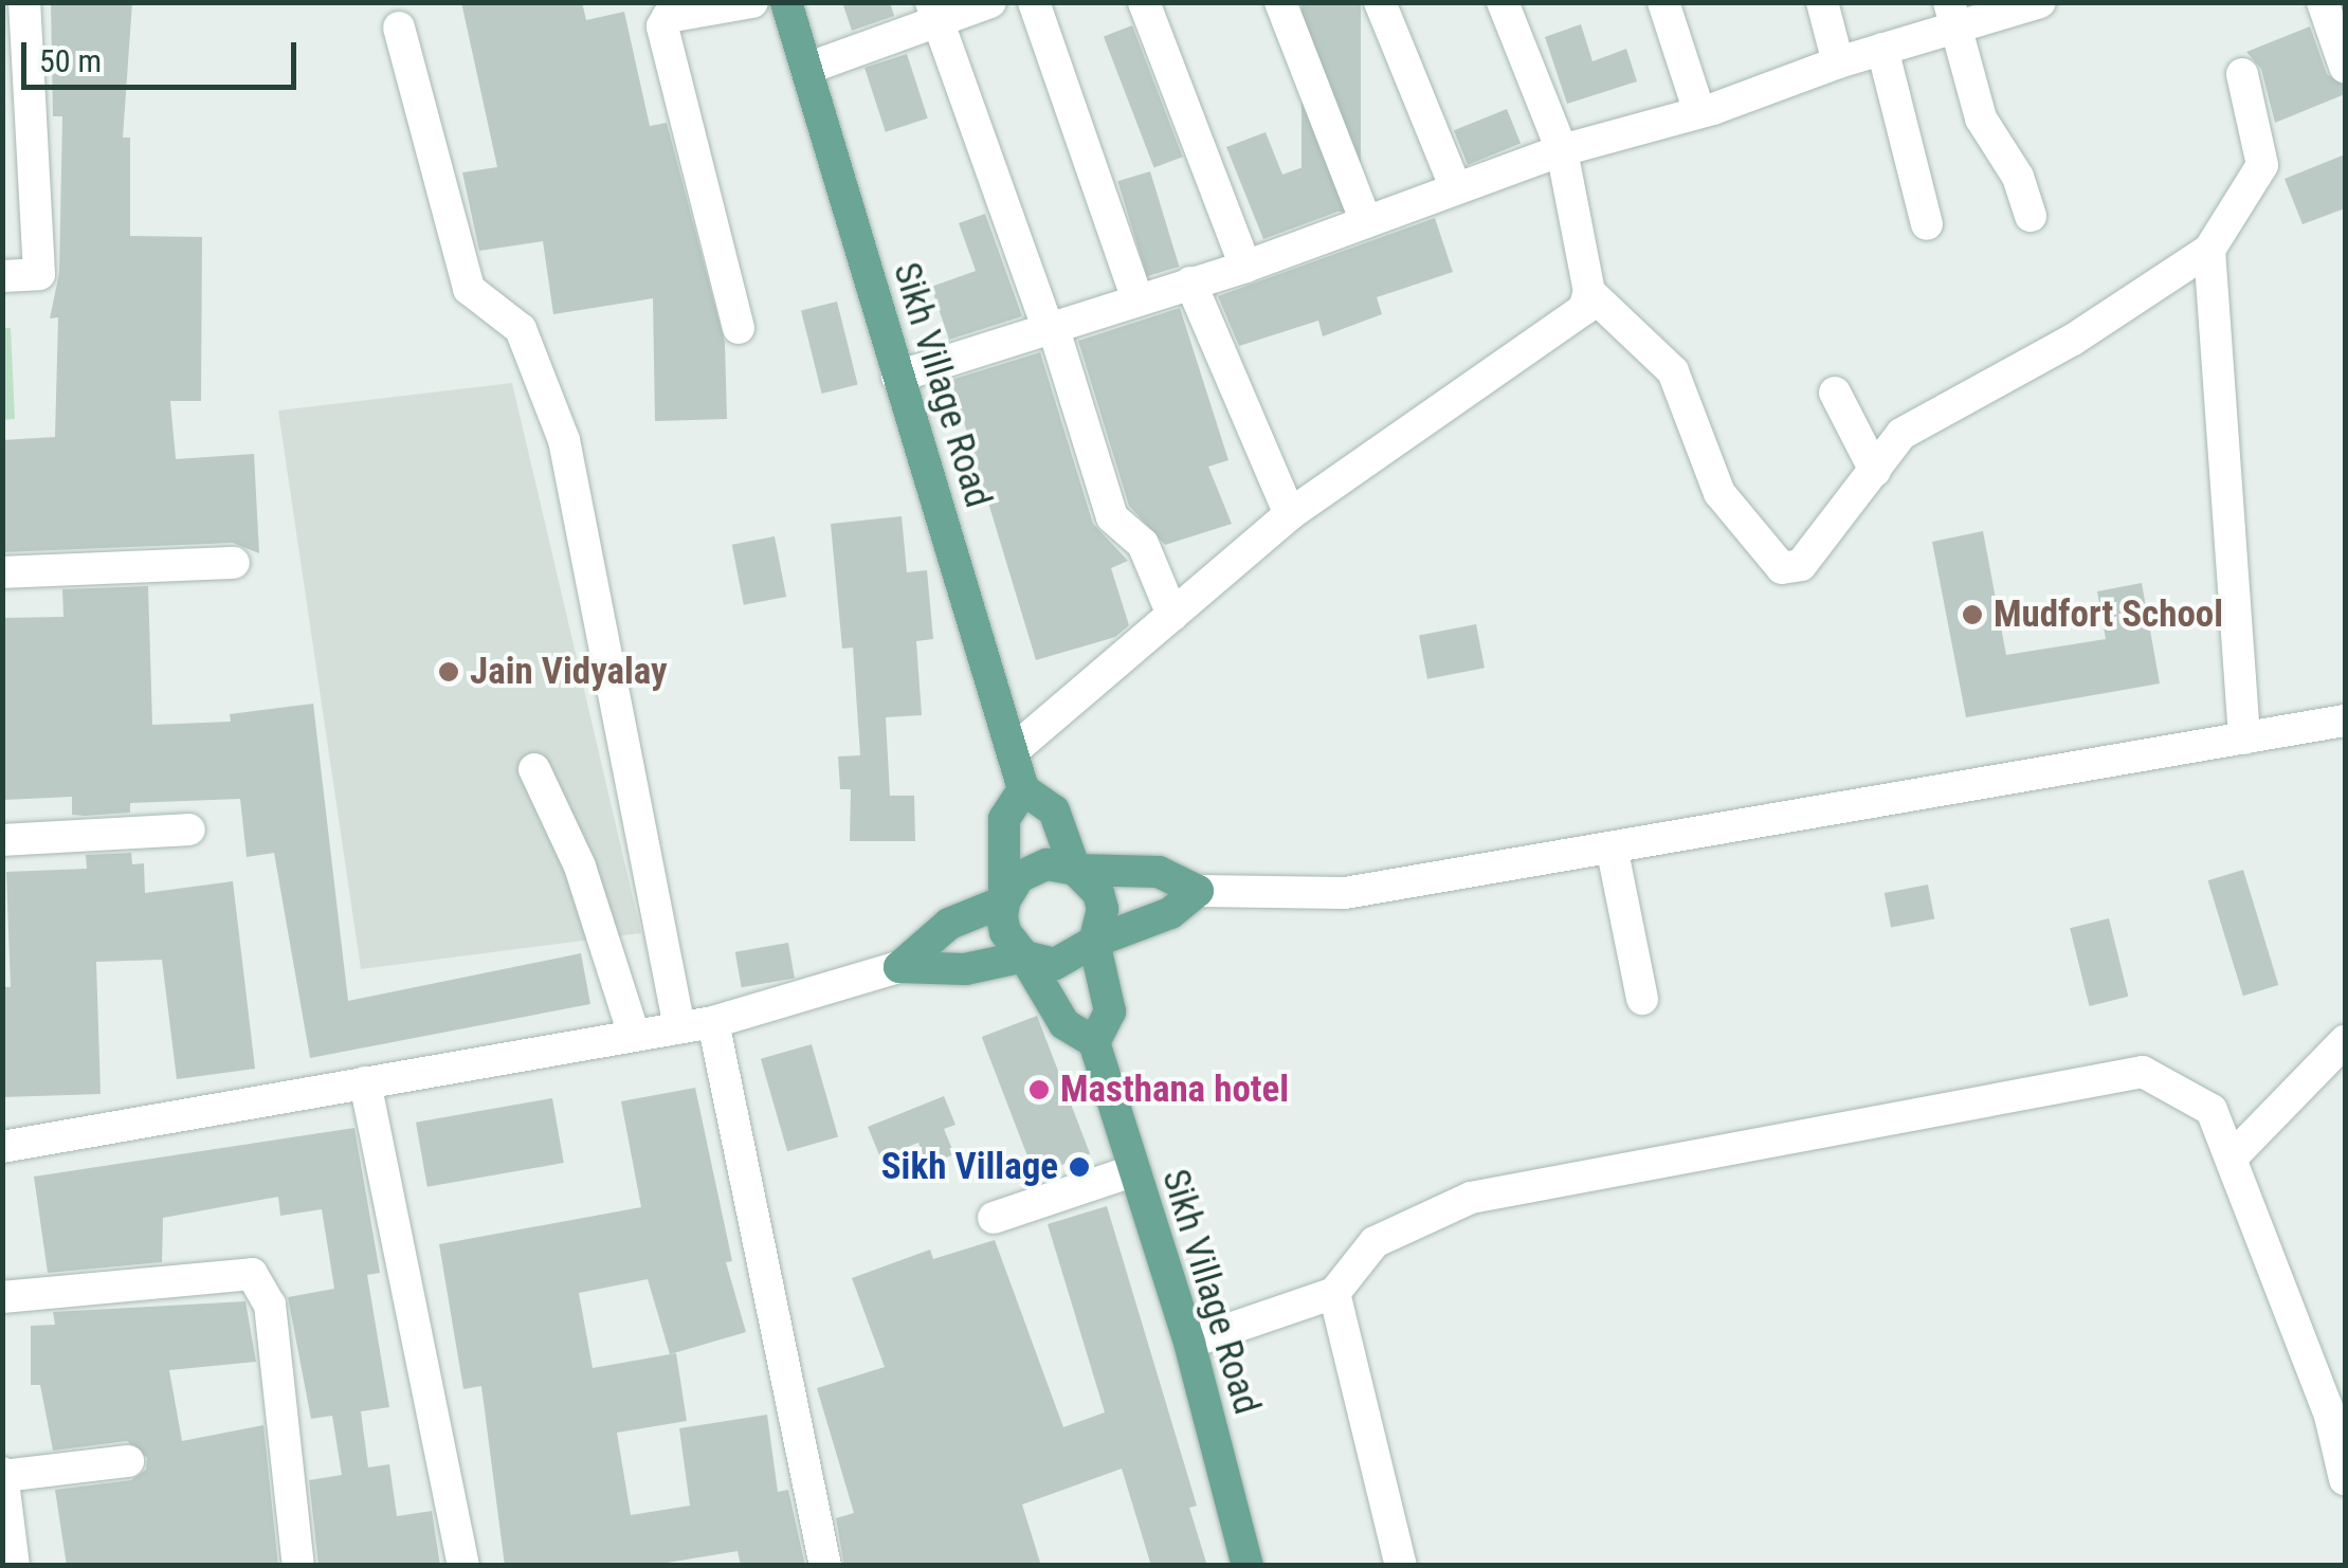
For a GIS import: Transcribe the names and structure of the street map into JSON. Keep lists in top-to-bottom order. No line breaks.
{"streets":{"main road":["Sikh Village Road"]},"places":["Mudfort School","Jain Vidyalay","Masthana hotel","Sikh Village"],"scale_bar":"50 m"}
